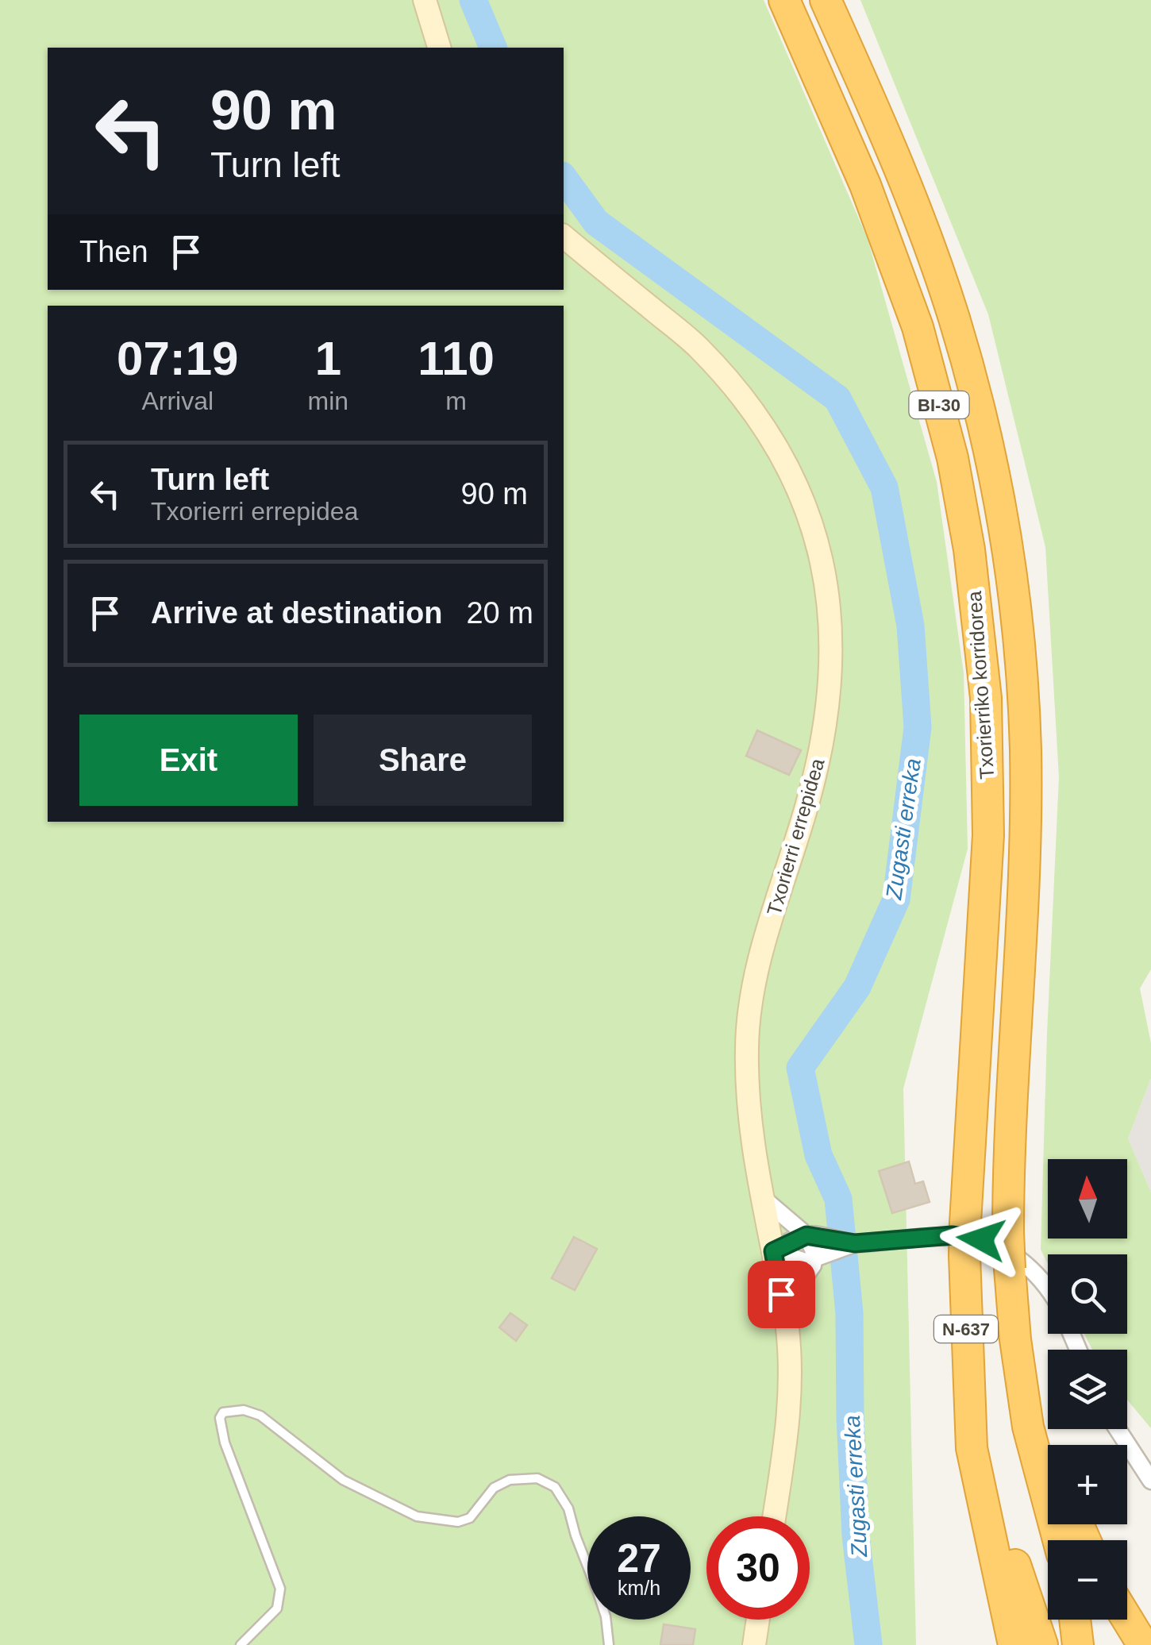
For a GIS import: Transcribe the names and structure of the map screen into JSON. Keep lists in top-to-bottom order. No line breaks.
{"streets":{"highway":["BI-30","Txorierriko korridorea","N-637"],"main road":["Txorierri errepidea"]},"water":["Zugasti erreka"],"north":"top","page":{"turn":["90 m","Turn left"],"then":"Then","eta":["07:19","Arrival","1","min","110","m"],"list":[{"name":"Turn left","note":"Txorierri errepidea","value":"90 m"},{"name":"Arrive at destination","value":"20 m"}],"buttons":["Exit","Share"],"map_buttons":["+","−"],"speed":"27 km/h","limit":"30"}}
